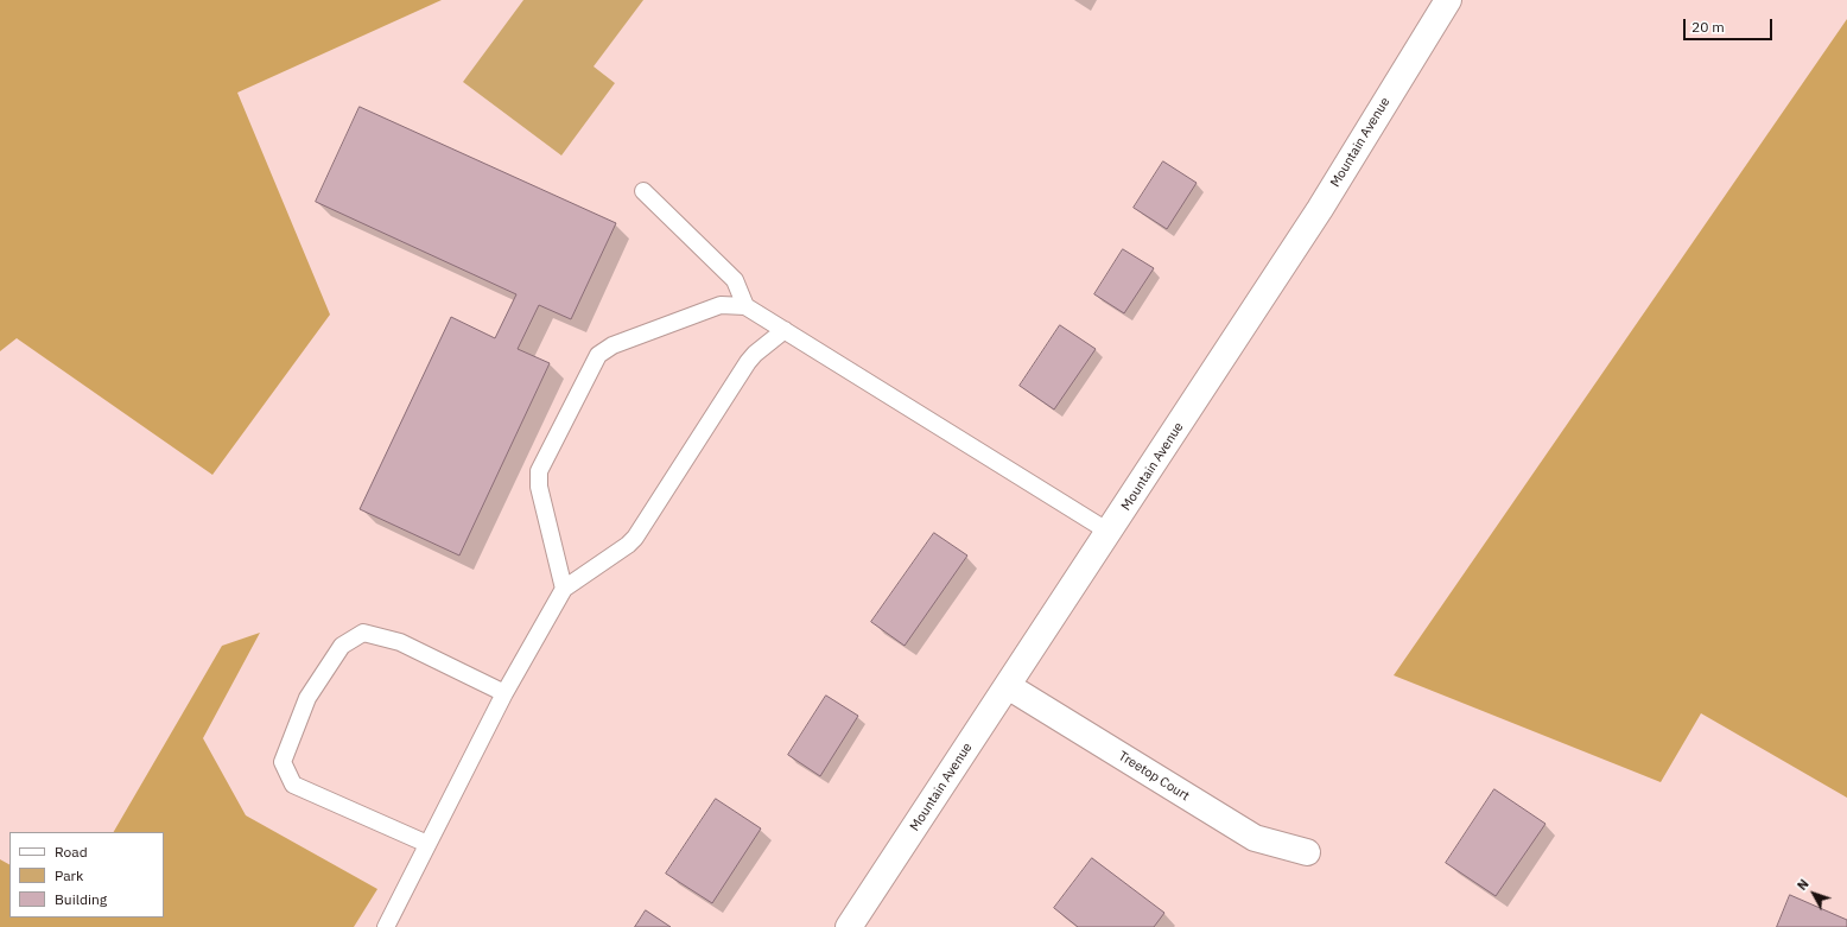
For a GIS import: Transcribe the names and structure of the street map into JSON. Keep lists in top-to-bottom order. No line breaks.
{"streets":{"main road":["Mountain Avenue","Treetop Court"]},"crossings":[["Mountain Avenue","Treetop Court"]],"legend":["Road","Park","Building"],"scale_bar":"20 m","north":"top left"}
